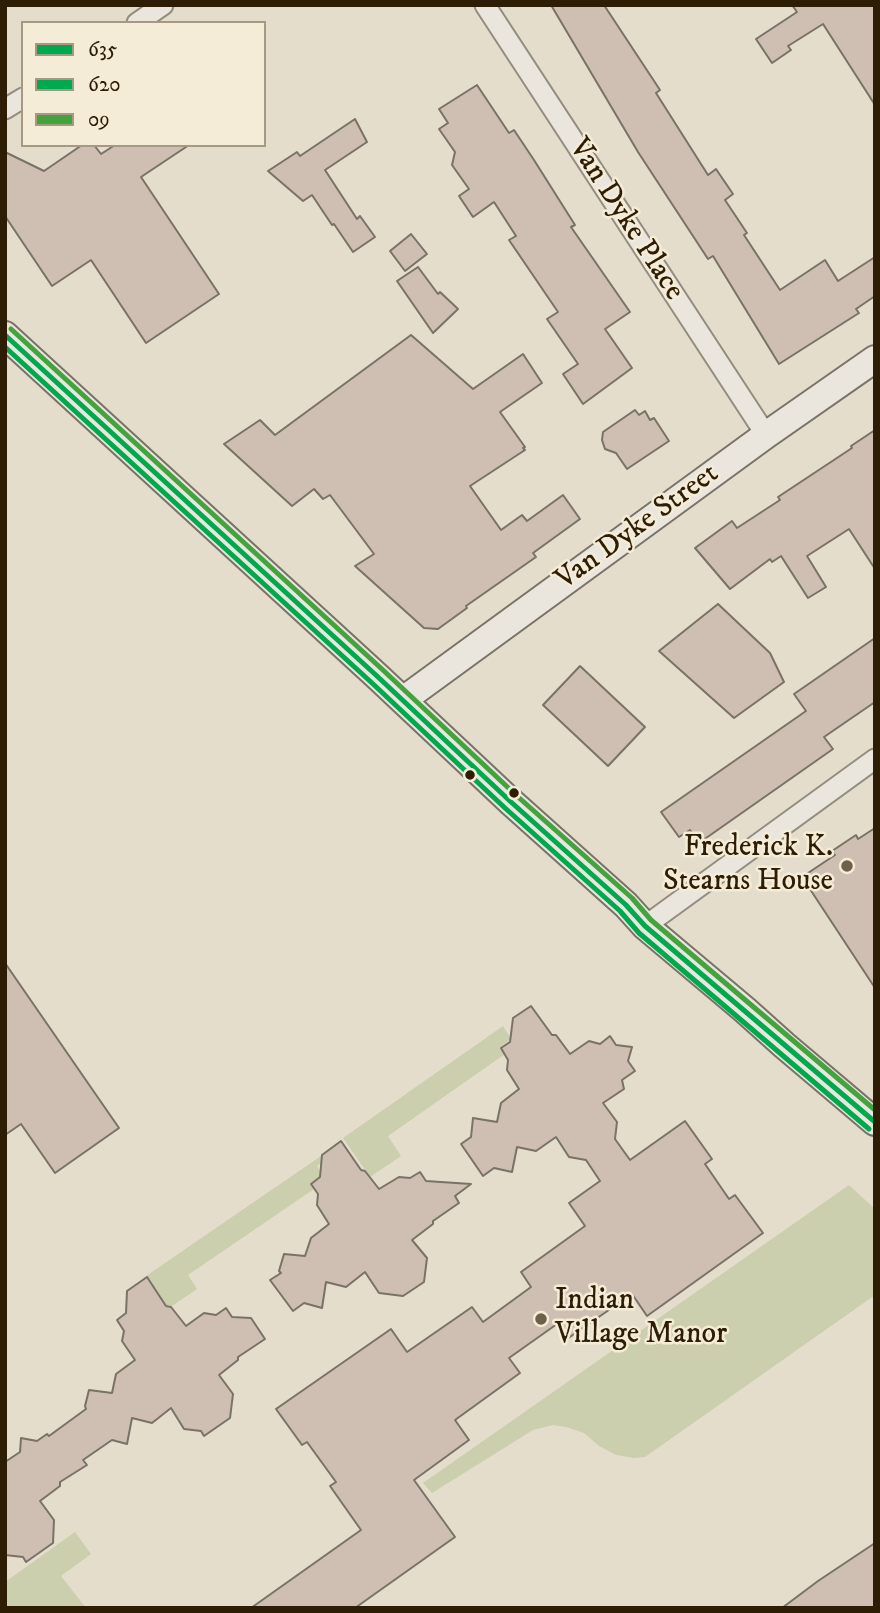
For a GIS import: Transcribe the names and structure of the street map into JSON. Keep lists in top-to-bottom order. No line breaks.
{"streets":{"main road":["Van Dyke Street"],"street":["Van Dyke Place"]},"crossings":[["Van Dyke Place","Van Dyke Street"]],"places":["Frederick K. Stearns House","Indian Village Manor"],"lines":["transit line 09","transit line 635","transit line 620"],"legend":["635","620","09"]}
